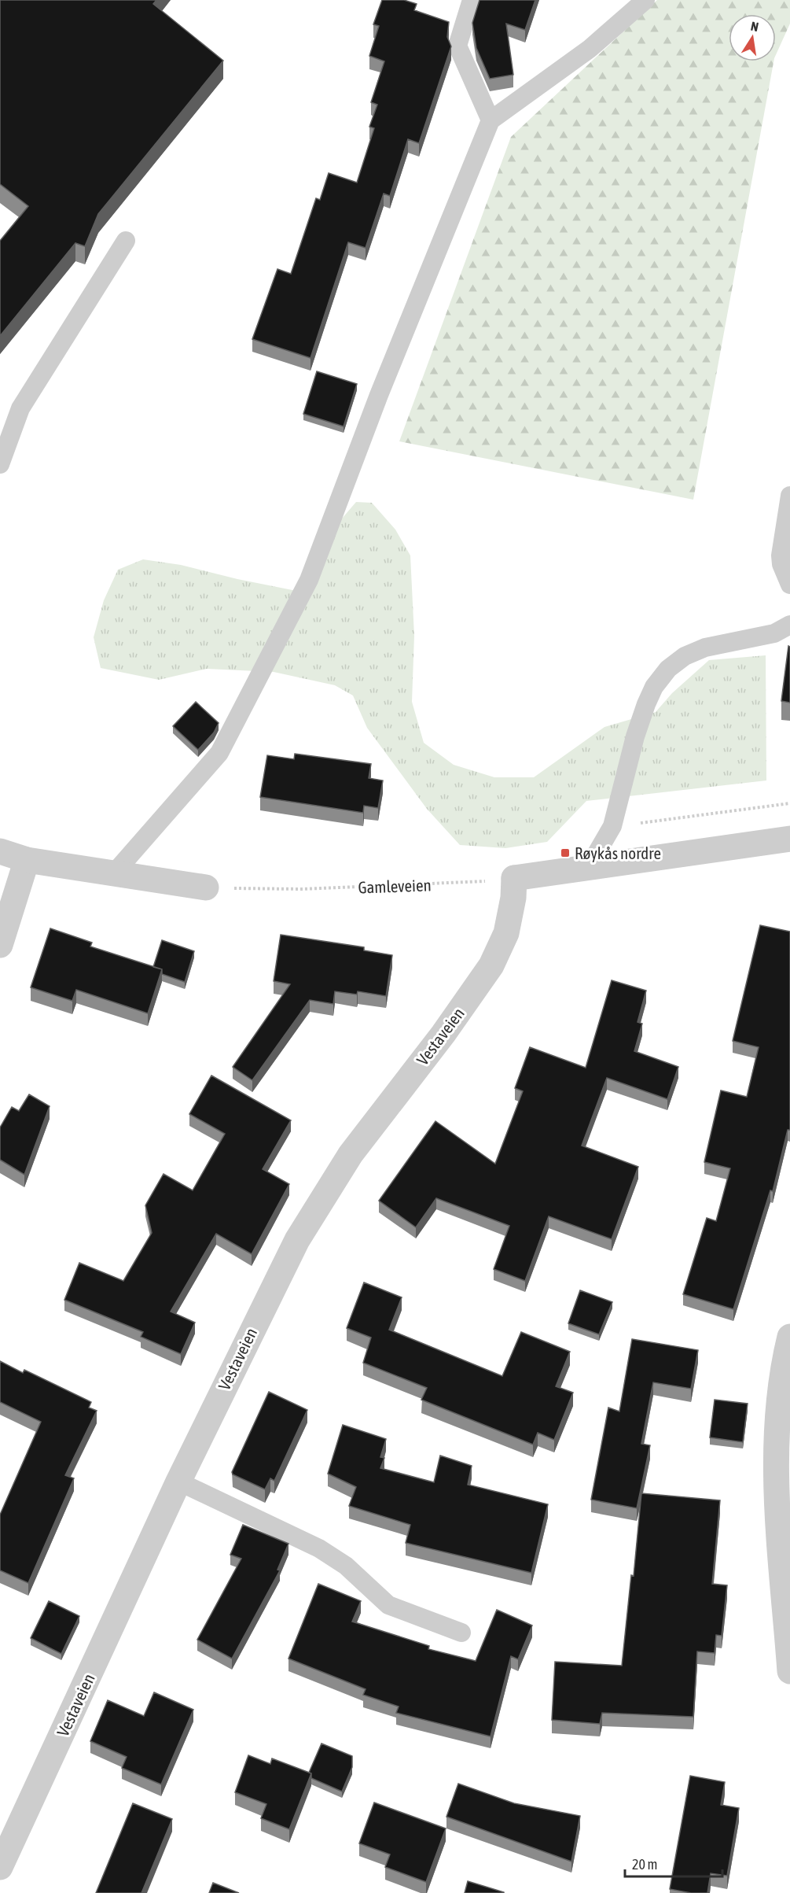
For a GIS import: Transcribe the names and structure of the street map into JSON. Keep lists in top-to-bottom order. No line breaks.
{"streets":{"street":["Vestaveien"],"path":["Gamleveien"]},"crossings":[["Gamleveien","Vestaveien"]],"places":{"transit":["Røykås nordre"]},"scale_bar":"20 m","north":"top"}
